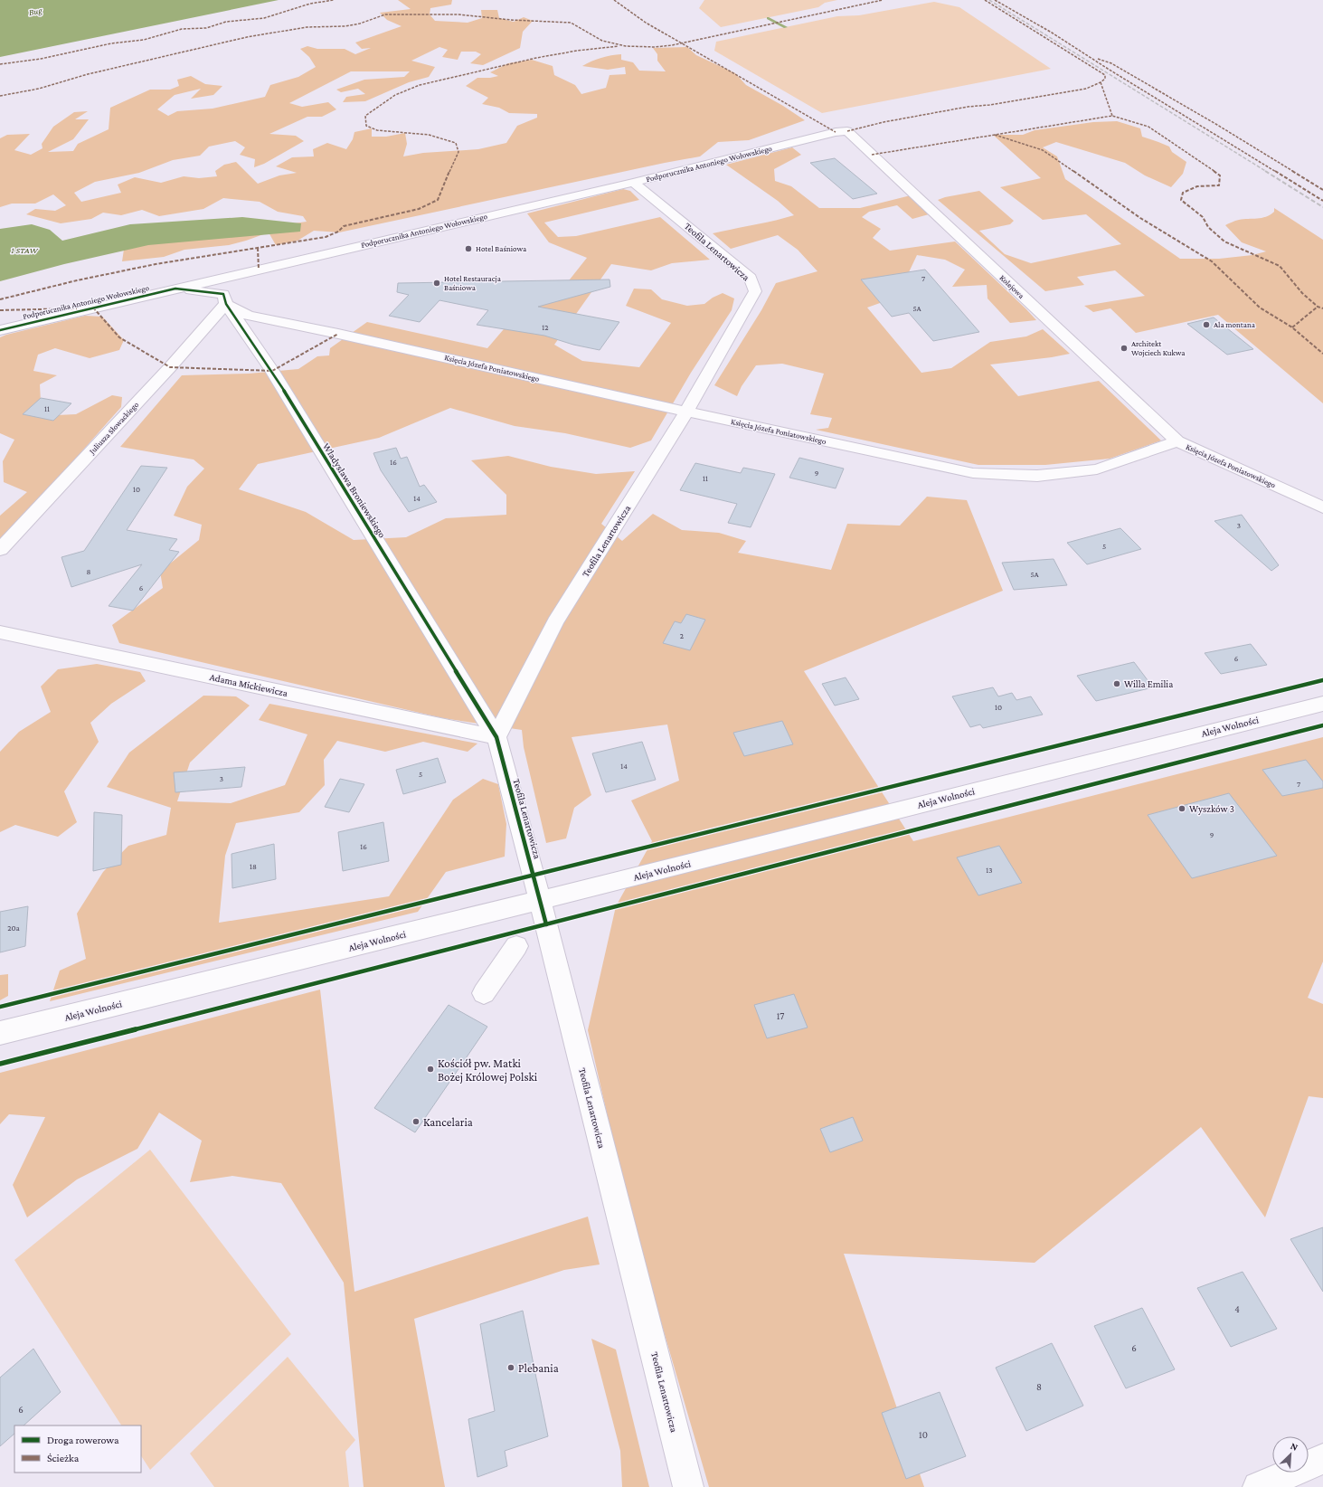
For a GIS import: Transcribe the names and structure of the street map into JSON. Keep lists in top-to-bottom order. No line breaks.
{"streets":{"street":["Podporucznika Antoniego Wołowskiego","Teofila Lenartowicza","Kolejowa","Księcia Józefa Poniatowskiego","Juliusza Słowackiego","Władysława Broniewskiego","Adama Mickiewicza","Aleja Wolności"]},"crossings":[["Podporucznika Antoniego Wołowskiego","Teofila Lenartowicza"],["Podporucznika Antoniego Wołowskiego","Kolejowa"],["Teofila Lenartowicza","Księcia Józefa Poniatowskiego"],["Teofila Lenartowicza","Władysława Broniewskiego"],["Teofila Lenartowicza","Adama Mickiewicza"],["Teofila Lenartowicza","Aleja Wolności"],["Kolejowa","Księcia Józefa Poniatowskiego"],["Księcia Józefa Poniatowskiego","Juliusza Słowackiego"],["Księcia Józefa Poniatowskiego","Władysława Broniewskiego"],["Juliusza Słowackiego","Władysława Broniewskiego"],["Władysława Broniewskiego","Adama Mickiewicza"]],"water":["Bug","1 STAW"],"places":["Hotel Baśniowa","Hotel Restauracja Baśniowa","Ala montana","Architekt Wojciech Kukwa","Willa Emilia","Wyszków 3","Kościół pw. Matki Bożej Królowej Polski","Kancelaria","Plebania"],"house_numbers":["7","5A","12","11","16","9","11","10","14","3","5","8","5A","6","2","6","10","14","5","3","7","9","16","18","13","20a","17","4","6","8","6","10"],"legend":["Droga rowerowa","Ścieżka"],"north":"top right"}
